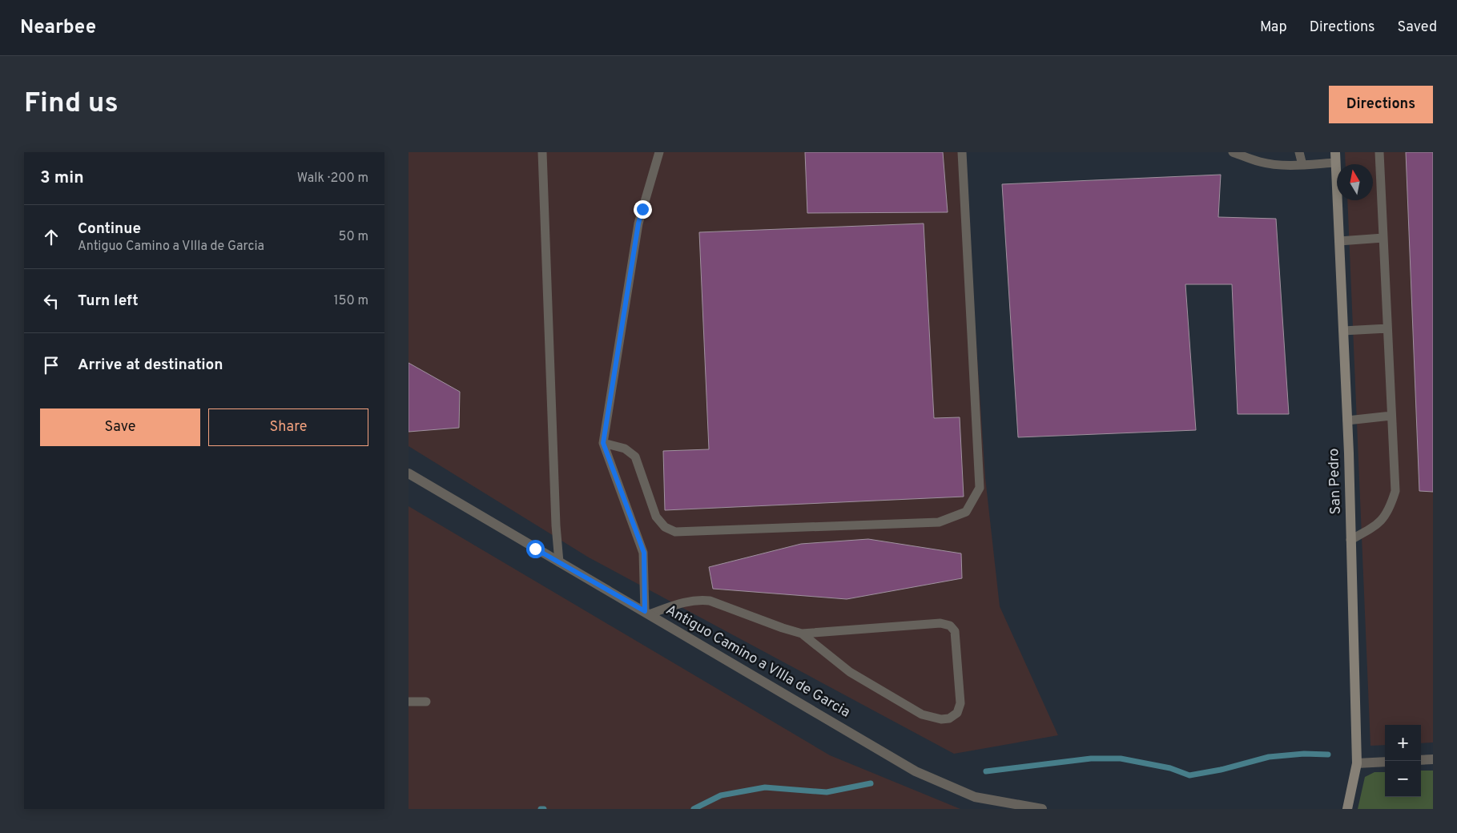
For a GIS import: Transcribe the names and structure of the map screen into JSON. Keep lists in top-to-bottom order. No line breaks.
{"streets":{"main road":["San Pedro"],"street":["Antiguo Camino a VIlla de Garcia"]},"north":"top","page":{"header":"Nearbee","nav":["Map","Directions","Saved"],"buttons":["Directions",["Save","Share"]],"title":"Find us","heading":["3 min","Walk · 200 m"],"list":[["Continue","Antiguo Camino a VIlla de Garcia","50 m"],["Turn left","150 m"],"Arrive at destination"],"map_buttons":["+","−"]}}
